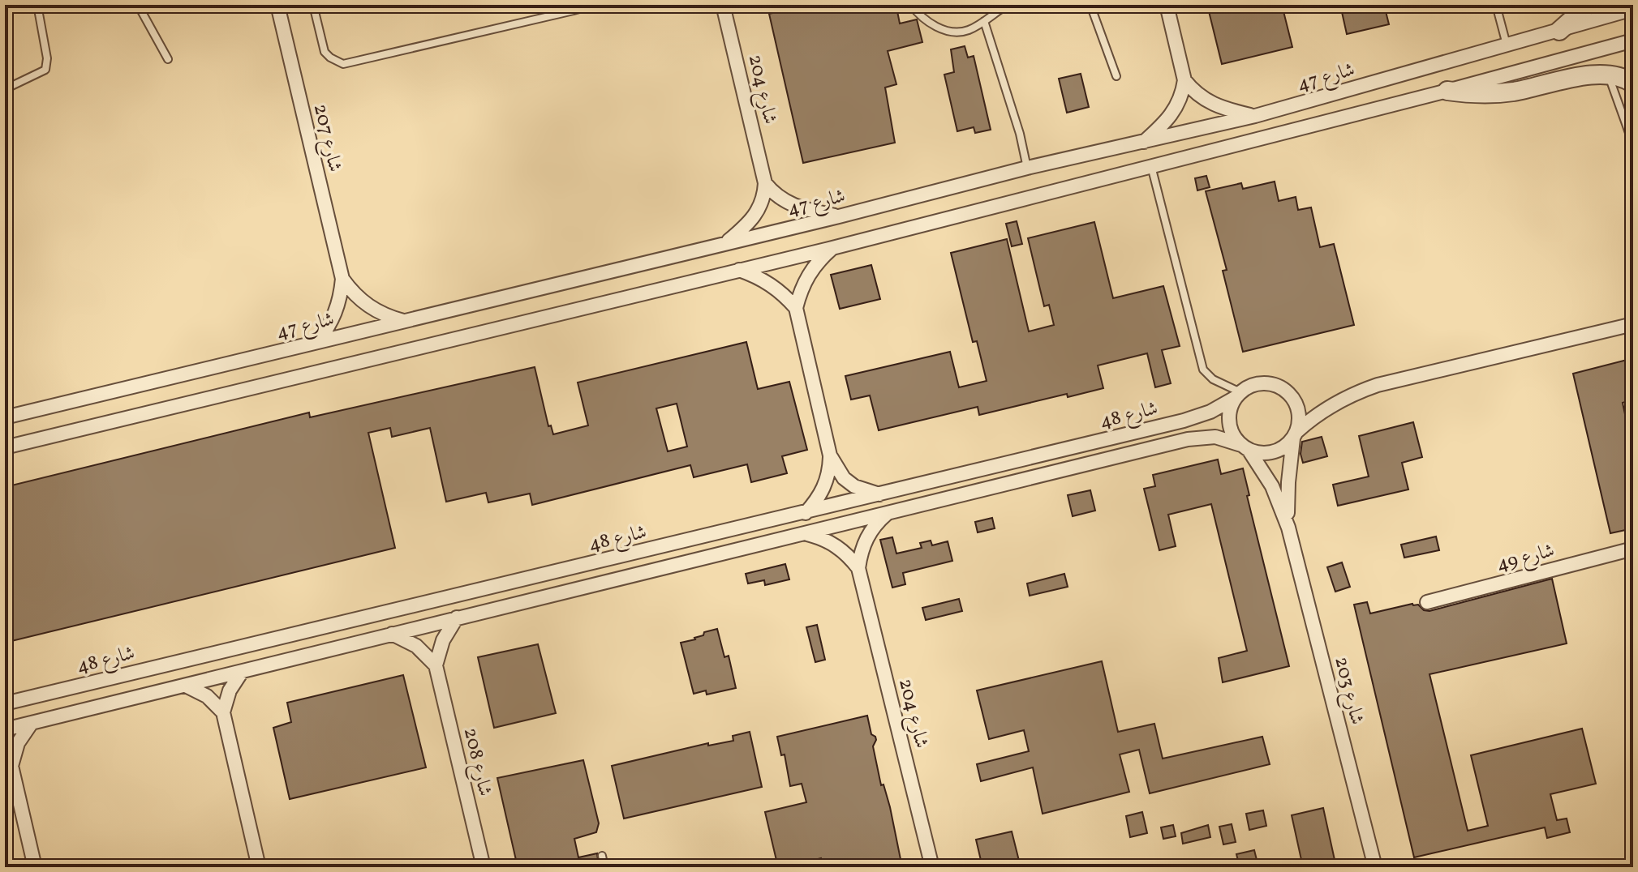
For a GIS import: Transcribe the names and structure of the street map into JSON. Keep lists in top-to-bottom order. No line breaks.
{"streets":{"street":["شارع 47","شارع 204","شارع 207","شارع 48","شارع 49","شارع 203","شارع 208"]},"crossings":[["شارع 47","شارع 204"],["شارع 47","شارع 207"],["شارع 204","شارع 48"],["شارع 48","شارع 203"]]}
